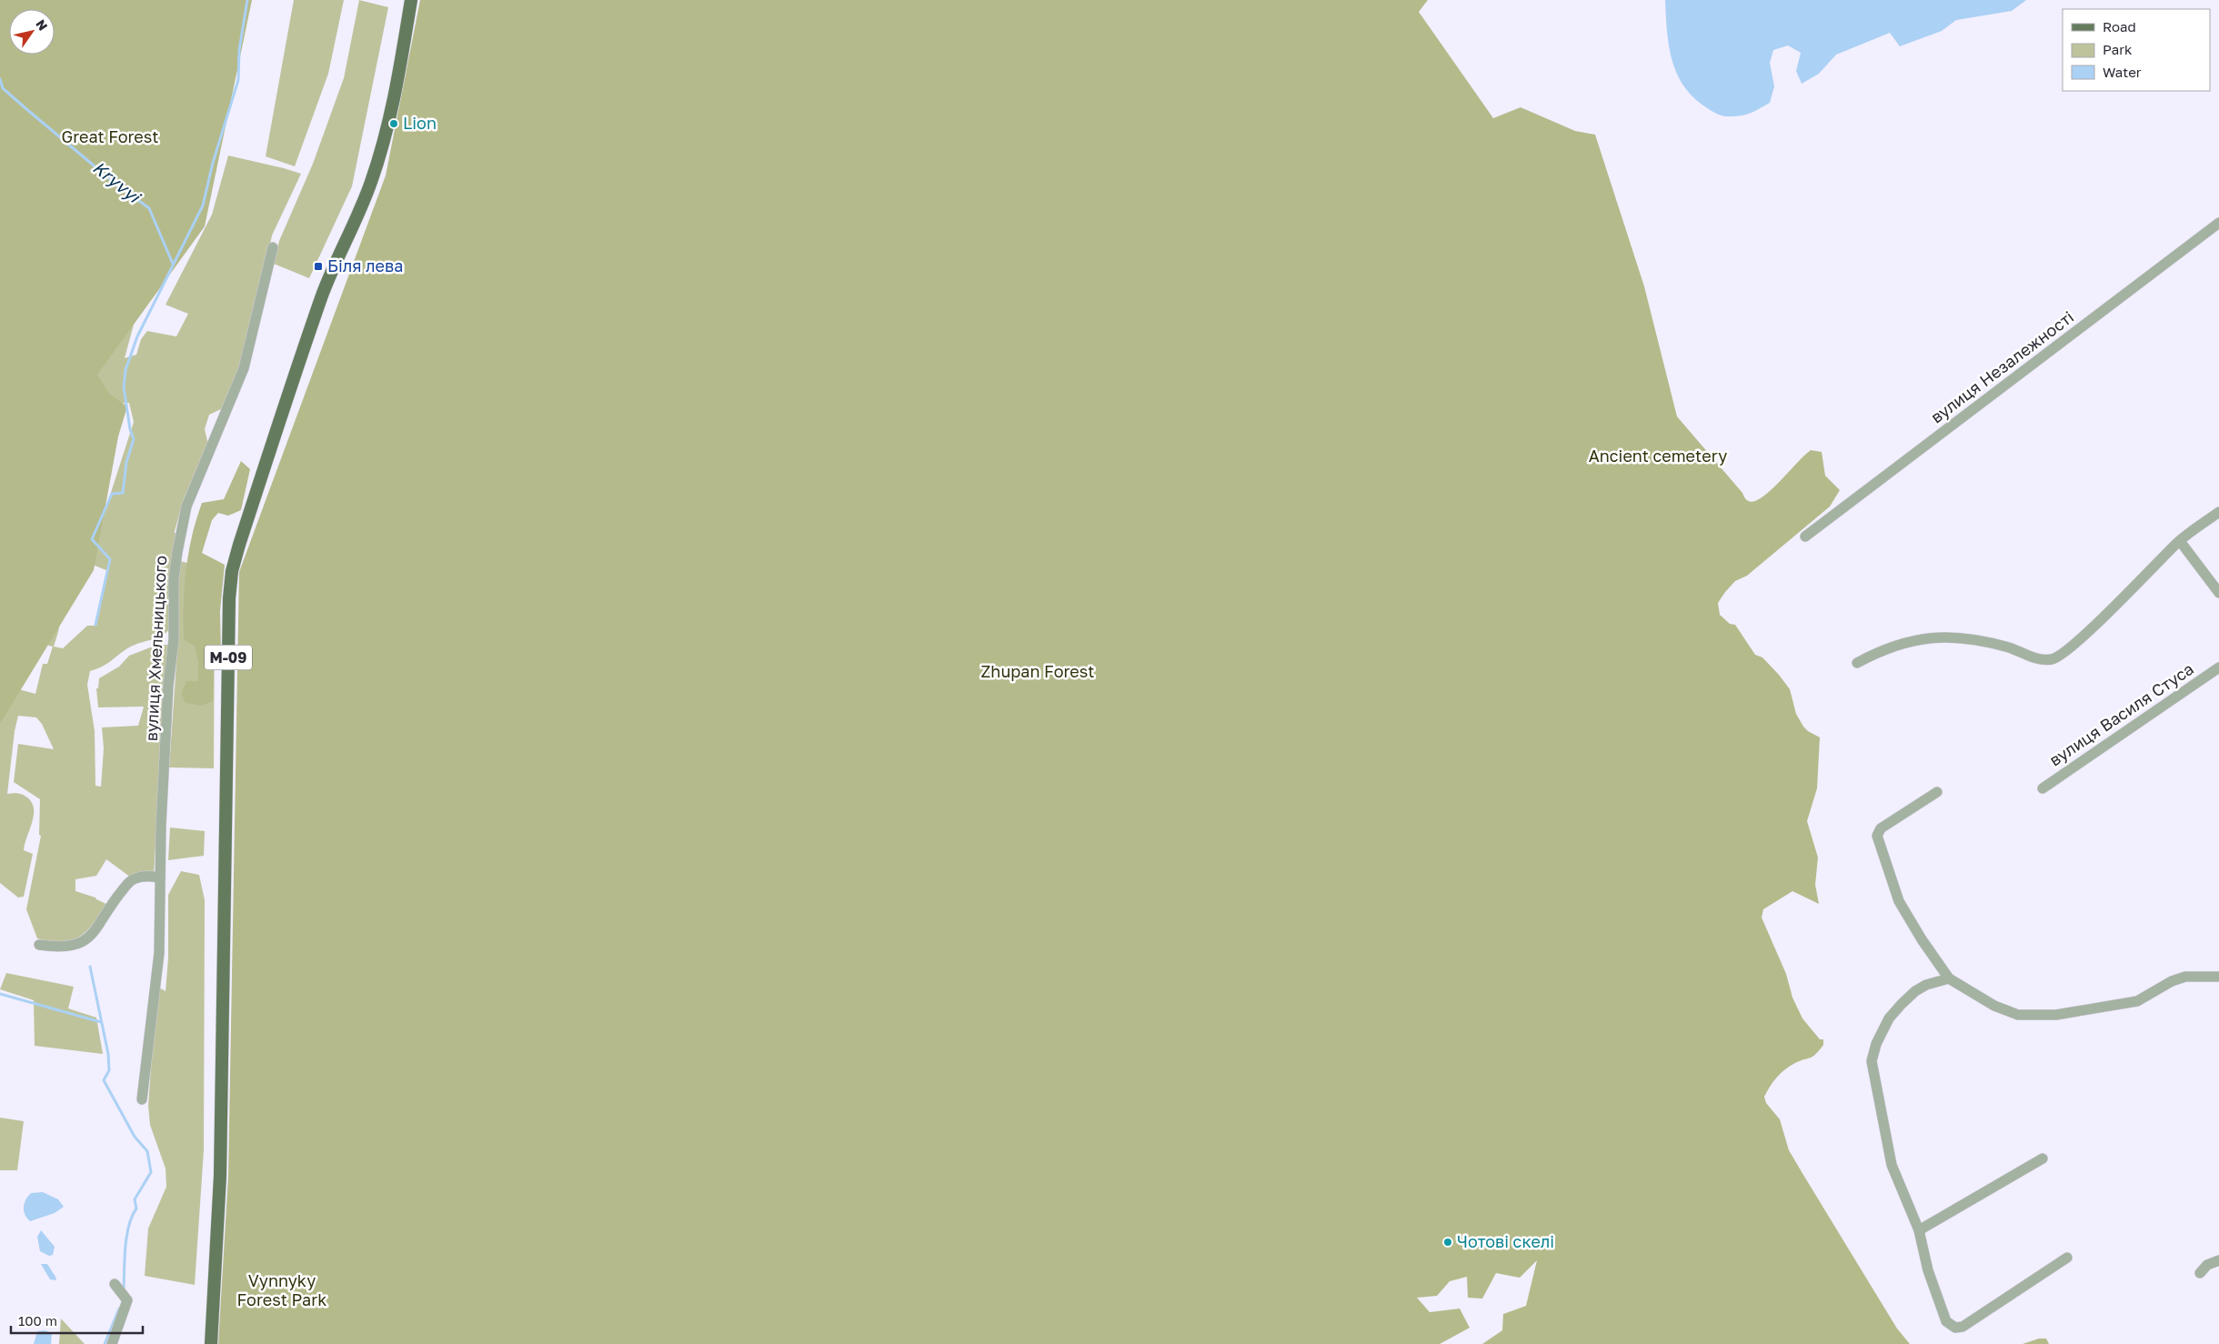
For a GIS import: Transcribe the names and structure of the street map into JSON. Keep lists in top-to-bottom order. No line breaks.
{"streets":{"main road":["М-09"],"street":["вулиця Незалежності","вулиця Хмельницького","вулиця Василя Стуса"]},"water":["Kryvyi"],"parks":["Great Forest","Ancient cemetery","Zhupan Forest","Vynnyky Forest Park"],"places":{"other":["Lion","Чотові скелі"],"transit":["Бiля лева"]},"legend":["Road","Park","Water"],"scale_bar":"100 m","north":"top right"}
